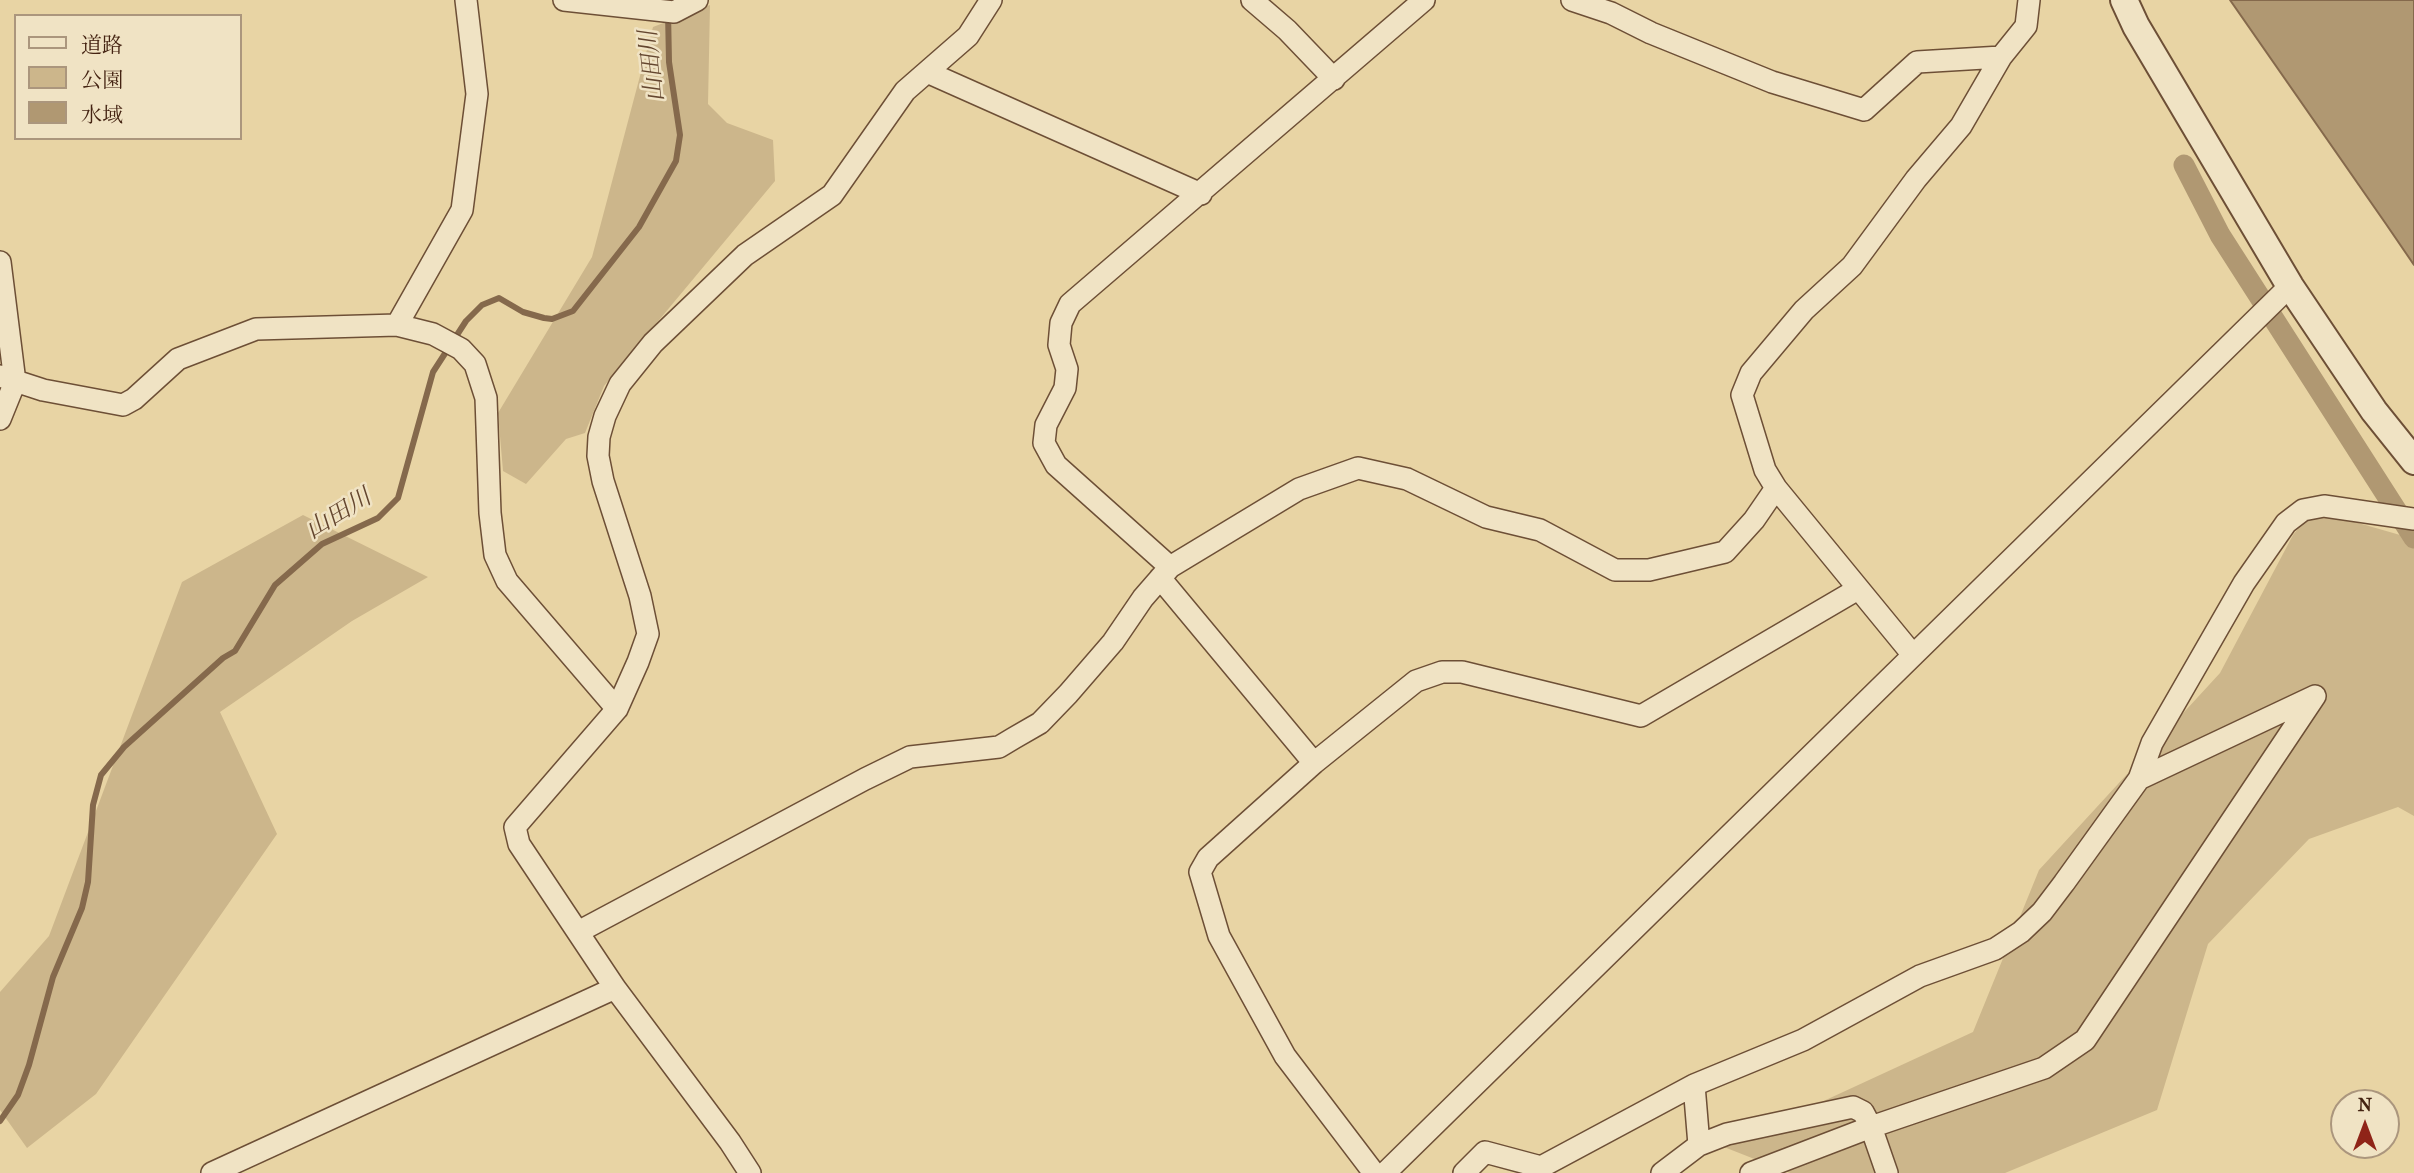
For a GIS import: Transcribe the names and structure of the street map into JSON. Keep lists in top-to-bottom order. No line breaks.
{"water":["山田川"],"legend":["道路","公園","水域"],"north":"top"}
